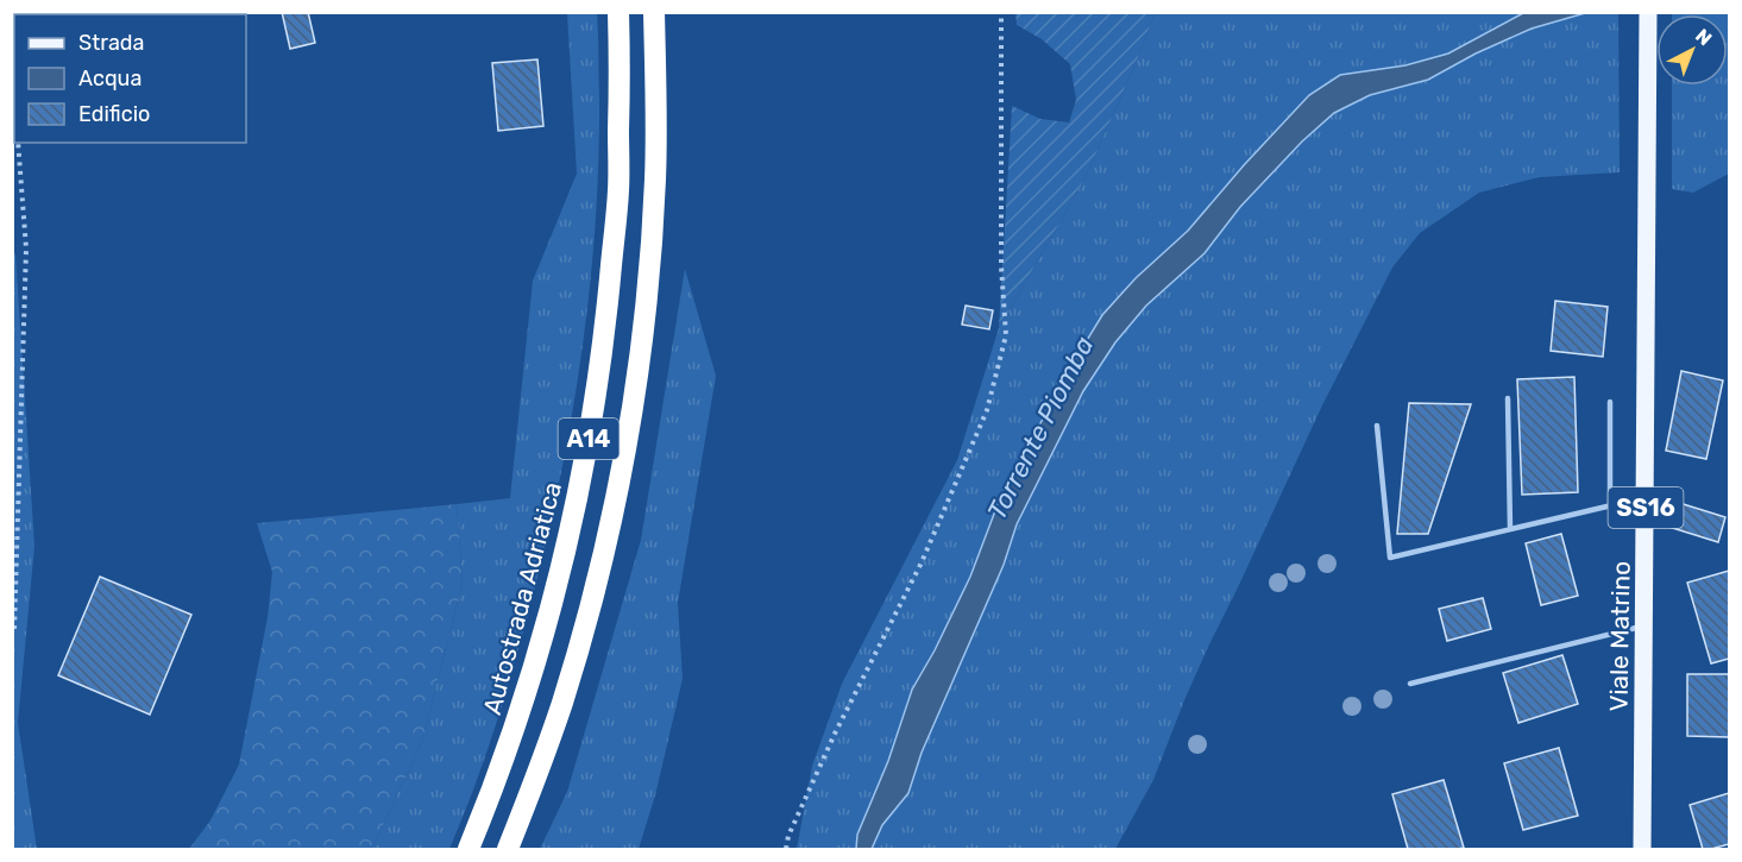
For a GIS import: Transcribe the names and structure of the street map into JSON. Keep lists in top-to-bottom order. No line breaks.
{"streets":{"highway":["A14","Autostrada Adriatica"],"main road":["SS16","Viale Matrino"]},"water":["Torrente Piomba"],"legend":["Strada","Acqua","Edificio"],"north":"top right"}
